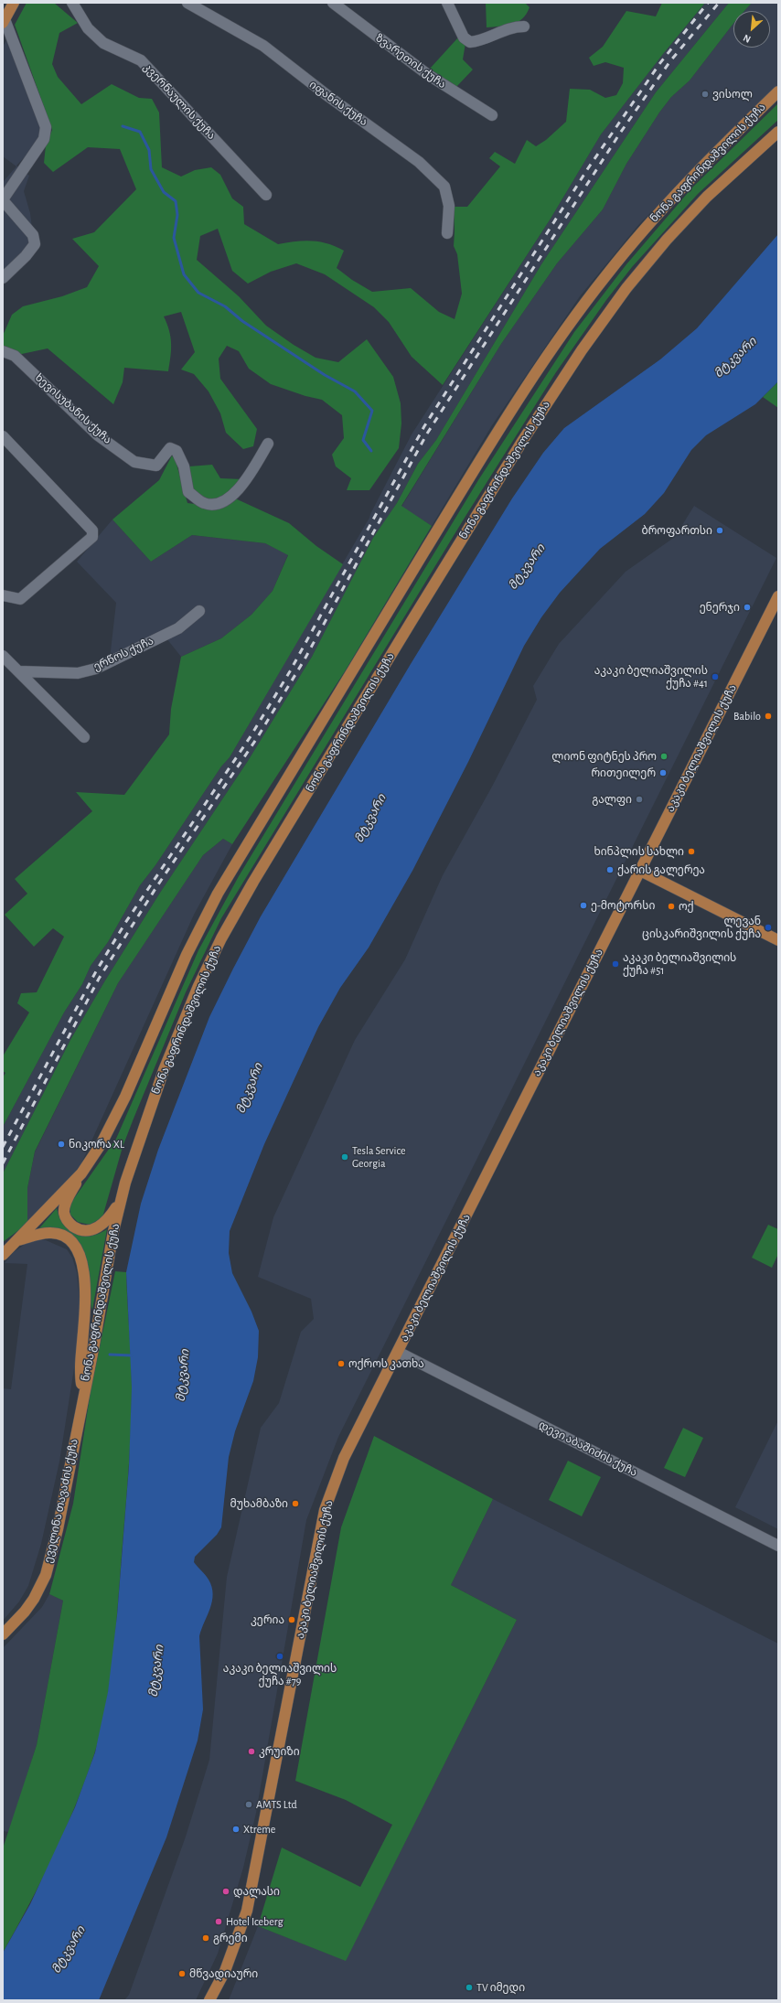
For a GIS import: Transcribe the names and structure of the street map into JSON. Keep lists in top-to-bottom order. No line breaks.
{"streets":{"main road":["ნონა გაფრინდაშვილის ქუჩა","აკაკი ბელიაშვილის ქუჩა","ეველინა თავაძის ქუჩა"],"street":["ზვარეთის ქუჩა","კვერნაულის ქუჩა","იფანის ქუჩა","ხევისუბანის ქუჩა","ერწოს ქუჩა","დევი აბაშიძის ქუჩა"]},"crossings":[["ნონა გაფრინდაშვილის ქუჩა","ეველინა თავაძის ქუჩა"],["აკაკი ბელიაშვილის ქუჩა","დევი აბაშიძის ქუჩა"]],"water":["მტკვარი"],"places":["ვისოლ","ბროფართსი","ენერჯი","აკაკი ბელიაშვილის ქუჩა #41","Babilo","ლიონ ფიტნეს პრო","რითეილერ","გალფი","ხინპლის სახლი","ქარის გალერეა","ე-მოტორსი","ოქ","ლევან ცისკარიშვილის ქუჩა","აკაკი ბელიაშვილის ქუჩა #51","ნიკორა XL","Tesla Service Georgia","ოქროს კათხა","მუხამბაზი","კერია","აკაკი ბელიაშვილის ქუჩა #79","კრუიზი","AMTS Ltd","Xtreme","დალასი","Hotel Iceberg","გრემი","მწვადიაური","TV იმედი"],"north":"bottom left"}
